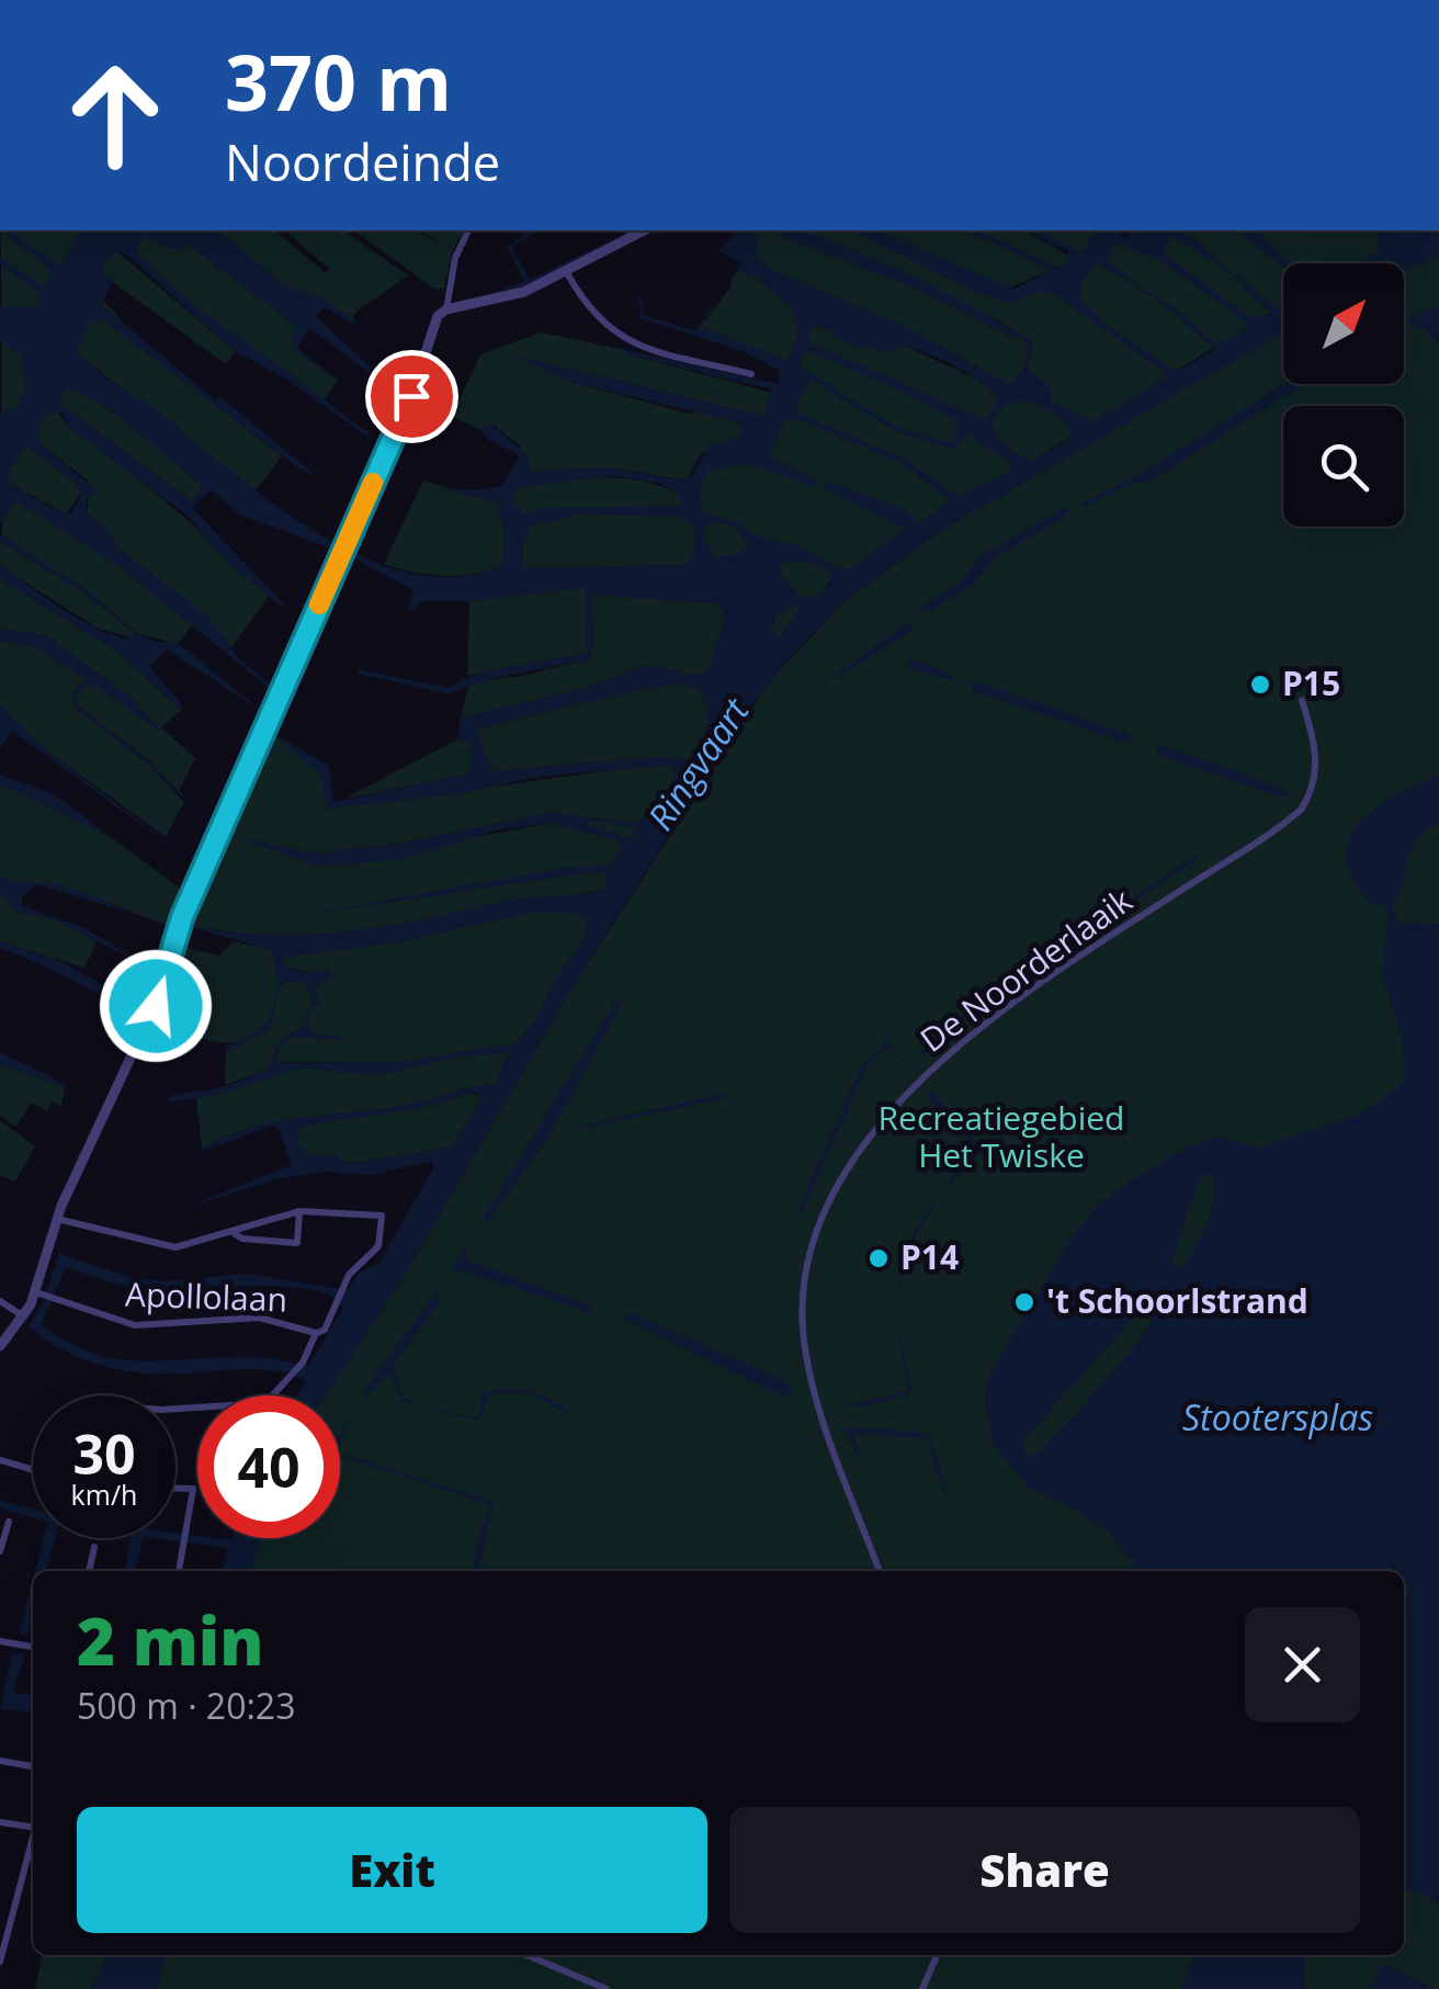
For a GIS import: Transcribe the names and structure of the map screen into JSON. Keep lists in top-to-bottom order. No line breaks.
{"streets":{"street":["De Noorderlaaik","Apollolaan"]},"water":["Ringvaart","Stootersplas"],"parks":["Recreatiegebied Het Twiske"],"places":["P15","P14","'t Schoorlstrand"],"north":"top right","page":{"turn":["370 m","Noordeinde"],"speed":"30 km/h","limit":"40","heading":["2 min","500 m · 20:23"],"buttons":["Exit","Share"]}}
